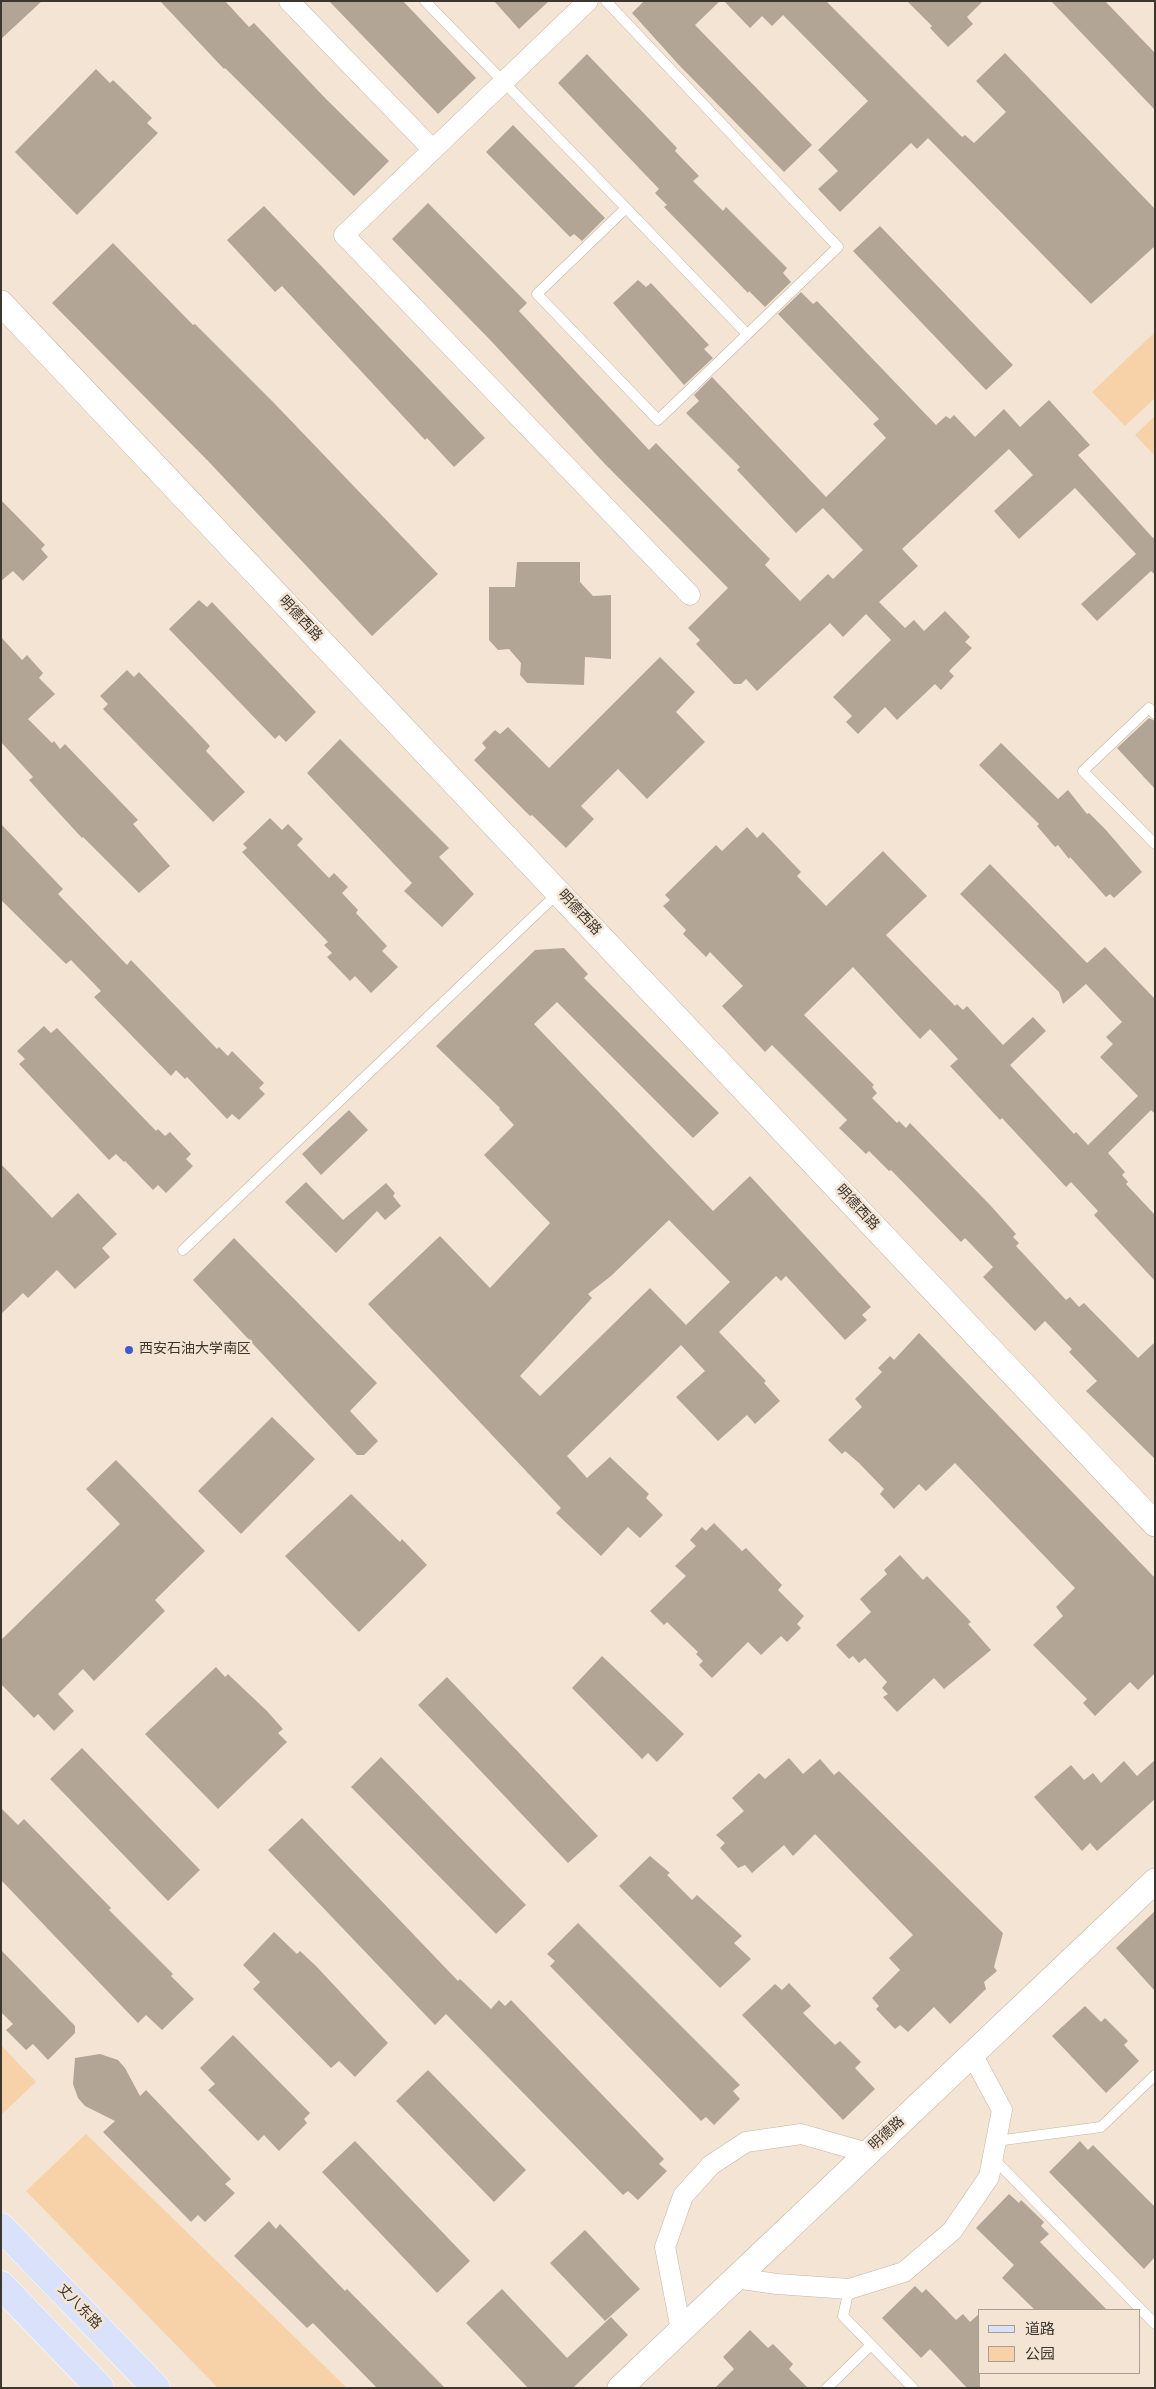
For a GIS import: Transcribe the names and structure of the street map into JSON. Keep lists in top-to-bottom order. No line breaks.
{"streets":{"main road":["丈八东路"],"street":["明德西路","明德路"]},"places":["西安石油大学南区"],"legend":["道路","公园"]}
